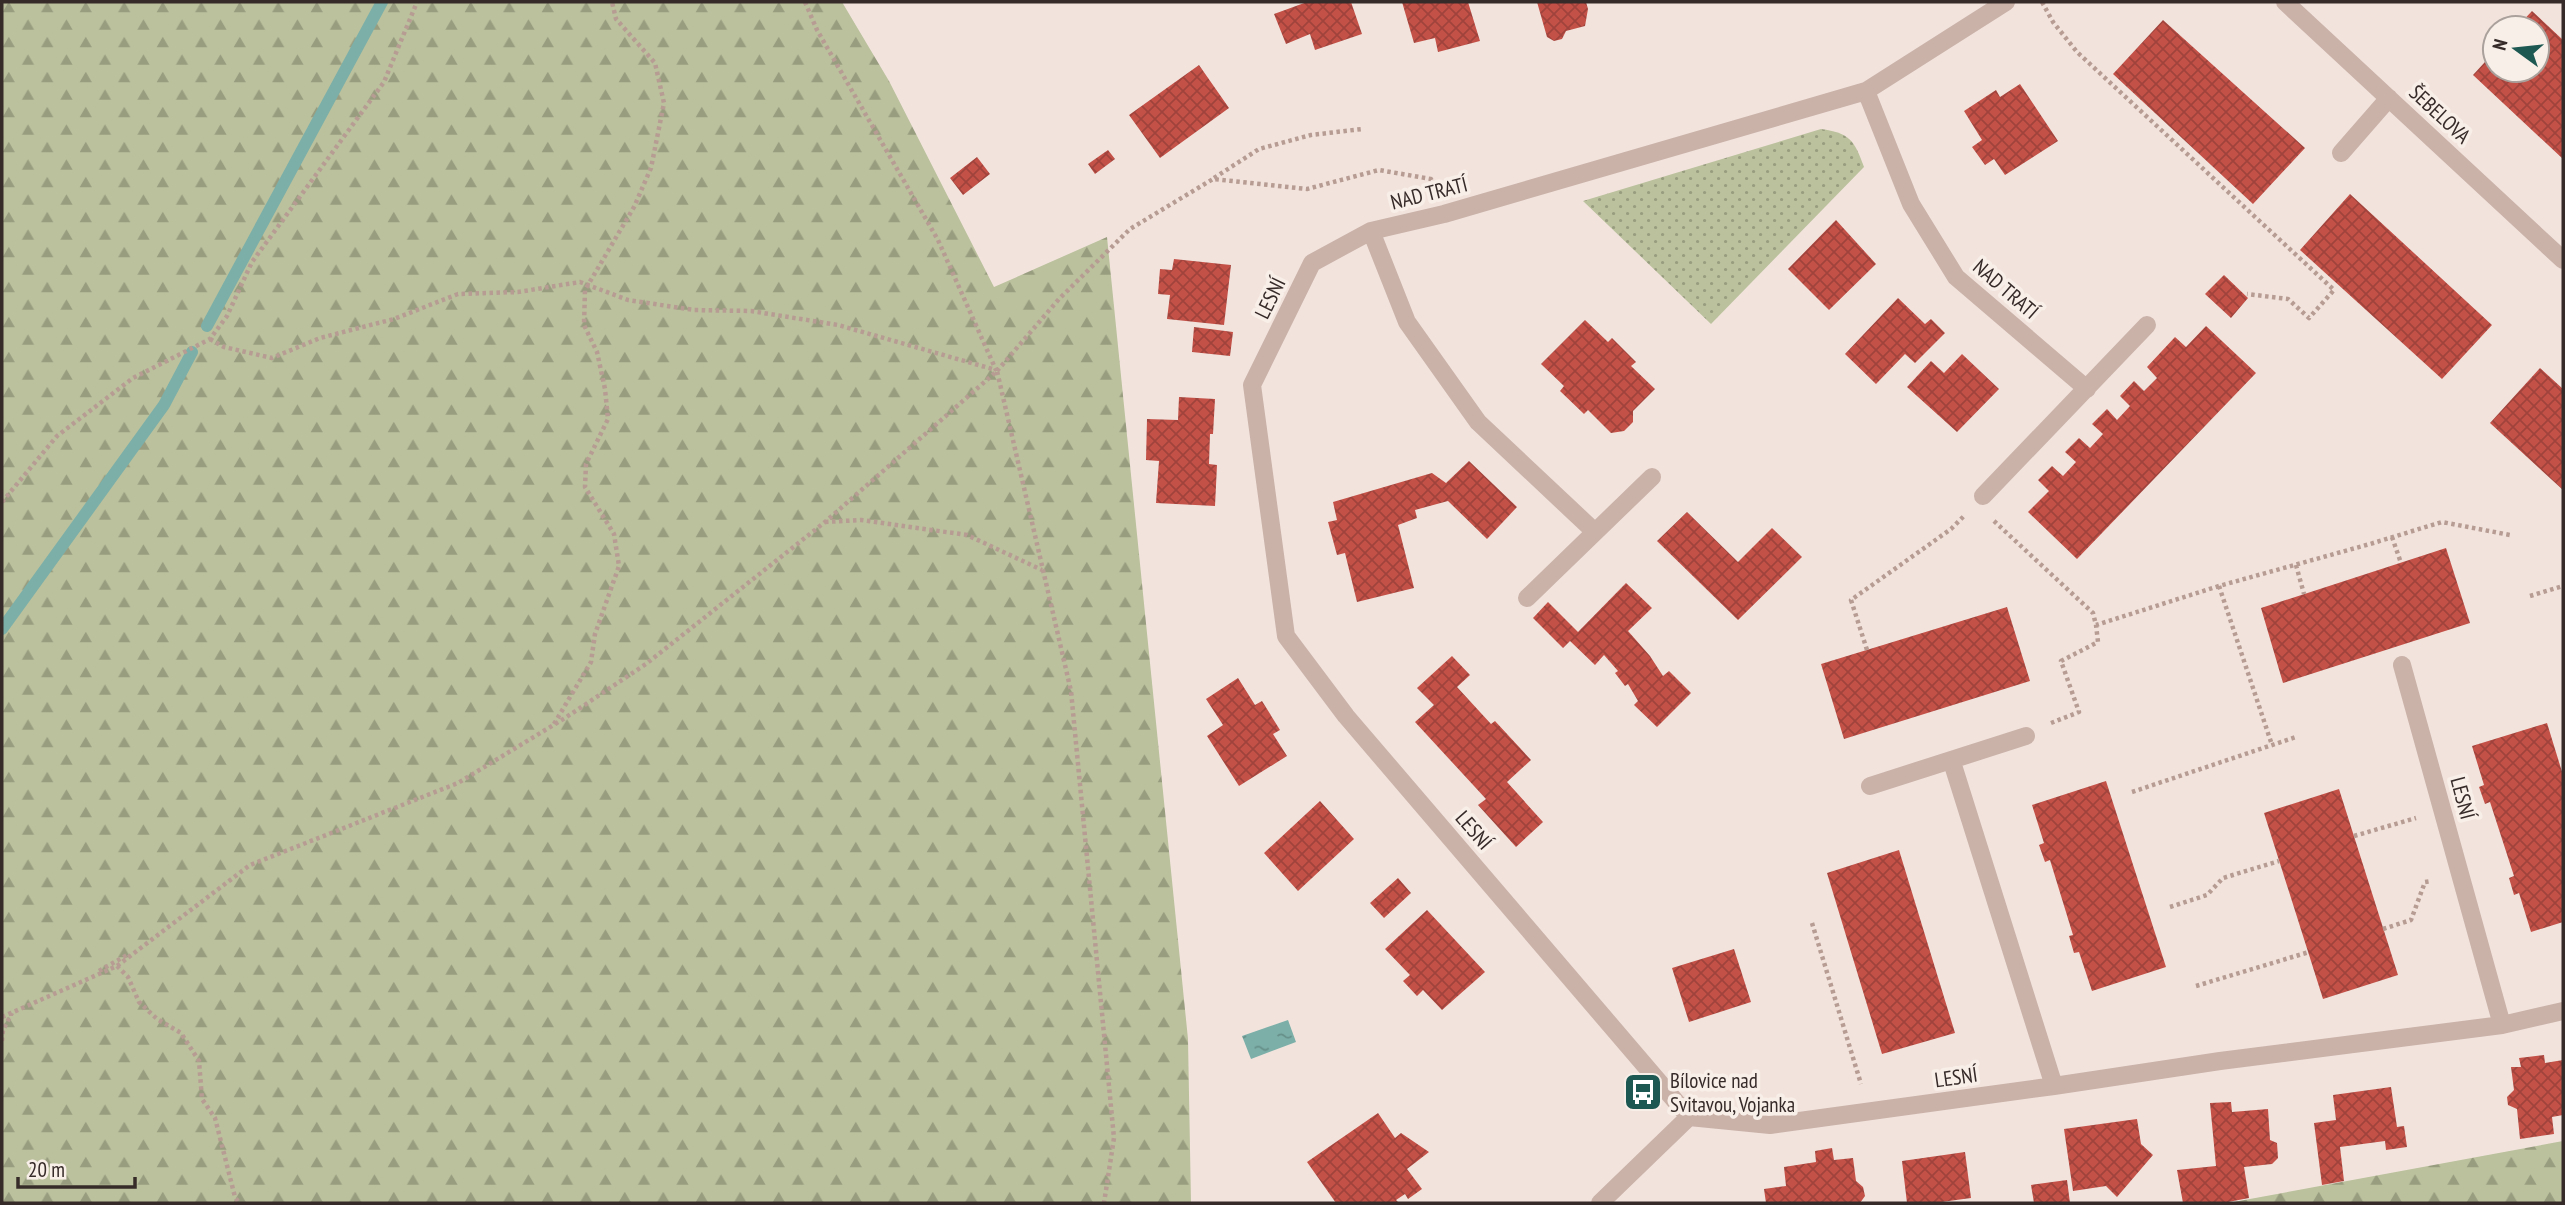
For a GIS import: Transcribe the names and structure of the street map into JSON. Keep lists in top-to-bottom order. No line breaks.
{"streets":{"street":["ŠEBELOVA","NAD TRATÍ","LESNÍ"]},"crossings":[["NAD TRATÍ","LESNÍ"]],"places":{"bus stop":["Bílovice nad Svitavou, Vojanka"]},"scale_bar":"20 m","north":"left"}
